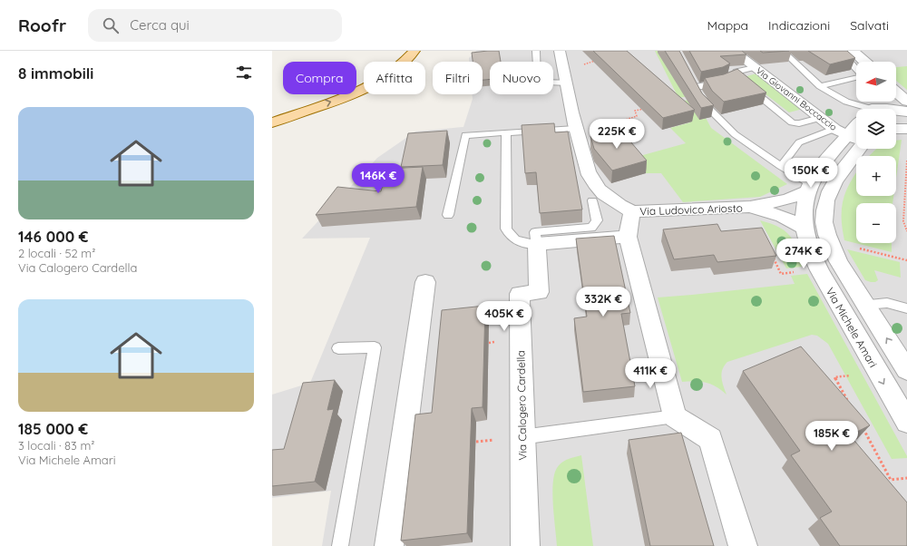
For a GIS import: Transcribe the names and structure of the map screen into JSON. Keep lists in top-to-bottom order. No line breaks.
{"streets":{"street":["Via Giovanni Boccaccio","Via Ludovico Ariosto","Via Michele Amari","Via Calogero Cardella"]},"crossings":[["Via Giovanni Boccaccio","Via Michele Amari"]],"north":"left","page":{"header":"Roofr","search":"Cerca qui","nav":["Mappa","Indicazioni","Salvati"],"heading":"8 immobili","map_buttons":["+","−"],"chip":["Compra","Affitta","Filtri","Nuovo"],"list":[{"name":"146 000 €","note":"2 locali · 52 m² · Via Calogero Cardella"},{"name":"185 000 €","note":"3 locali · 83 m² · Via Michele Amari"}],"price":["225K €","150K €","146K €","274K €","332K €","405K €","411K €","185K €"]}}
